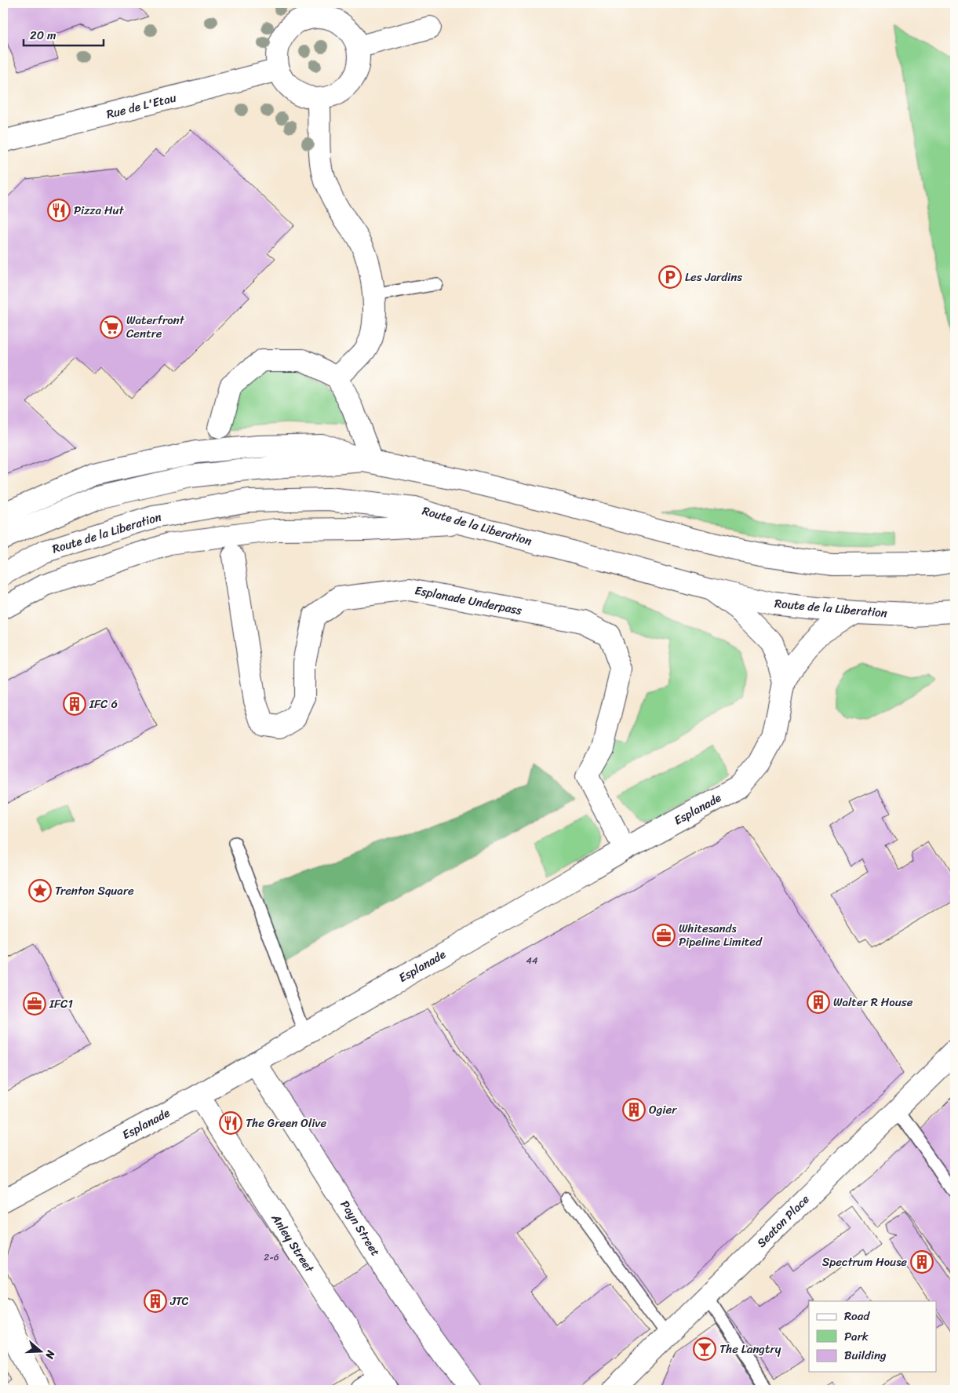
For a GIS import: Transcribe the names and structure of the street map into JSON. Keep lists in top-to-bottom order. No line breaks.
{"streets":{"main road":["Rue de L'Etau","Route de la Liberation","Esplanade Underpass","Esplanade","Seaton Place","Payn Street","Anley Street"]},"crossings":[["Route de la Liberation","Esplanade"],["Esplanade Underpass","Esplanade"],["Esplanade","Payn Street"],["Esplanade","Anley Street"]],"places":{"restaurant":["Pizza Hut","The Green Olive"],"parking":["Les Jardins"],"supermarket":["Waterfront Centre"],"building":["IFC 6","Walter R House","Ogier","Spectrum House","JTC"],"place":["Trenton Square"],"office":["Whitesands Pipeline Limited","IFC1"],"bar":["The Langtry"]},"house_numbers":["44","2-6"],"legend":["Road","Park","Building"],"scale_bar":"20 m","north":"right"}
